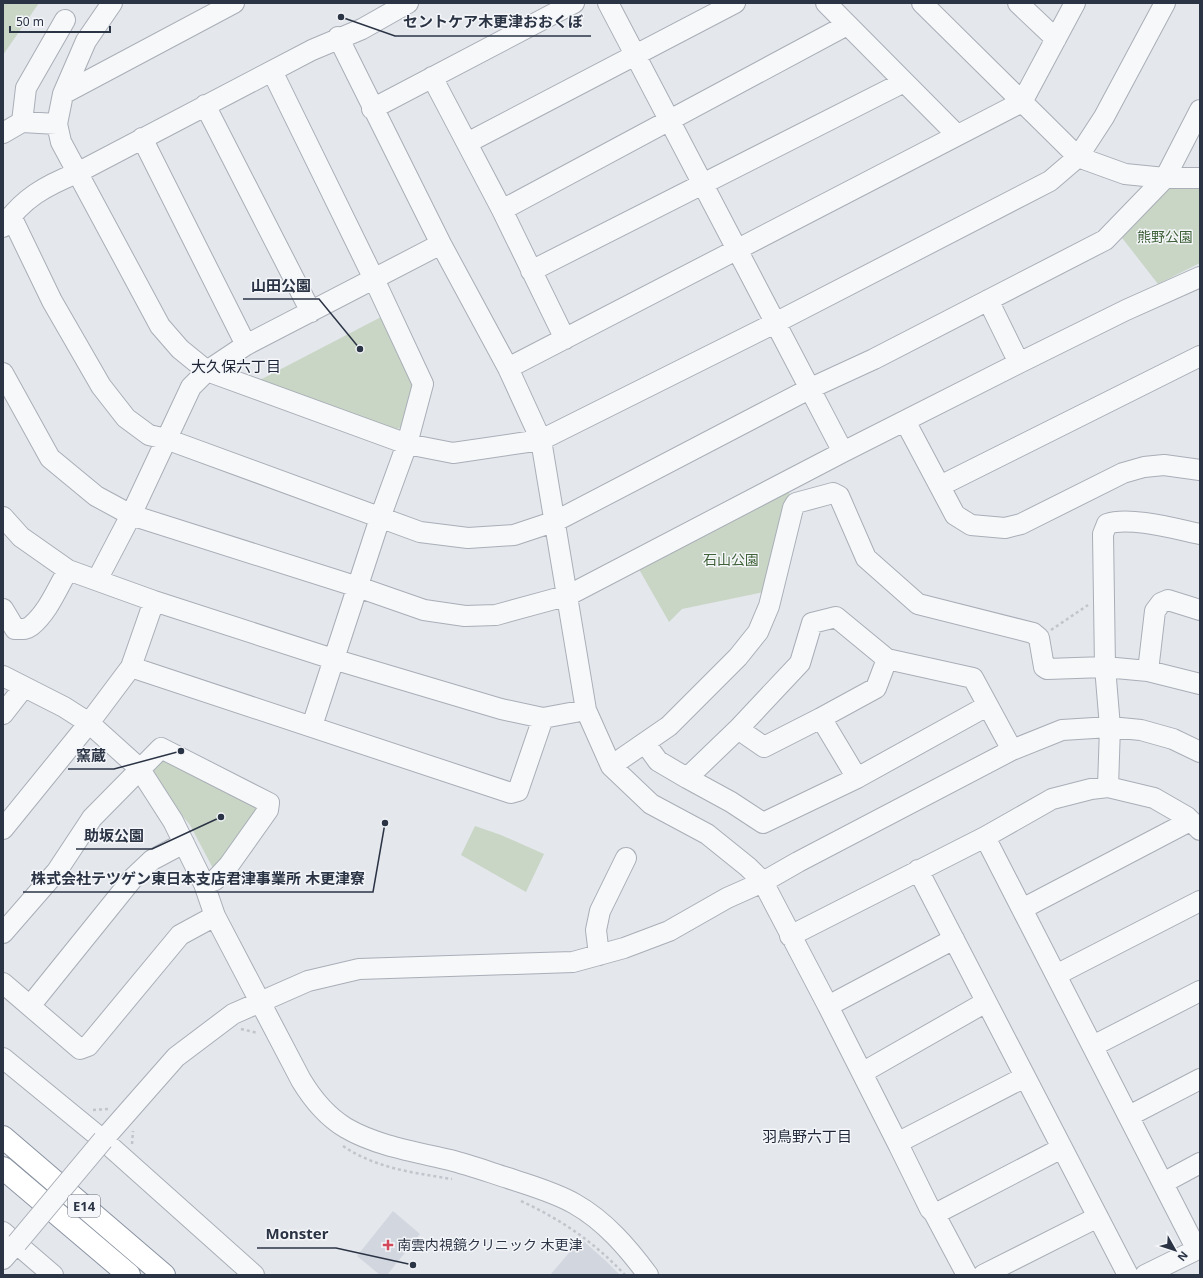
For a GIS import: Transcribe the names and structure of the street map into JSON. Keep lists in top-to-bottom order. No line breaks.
{"streets":{"highway":["E14"]},"districts":["大久保六丁目","羽鳥野六丁目"],"parks":["熊野公園","石山公園"],"places":{"other":["セントケア木更津おおくぼ","山田公園","窯蔵","助坂公園","株式会社テツゲン東日本支店君津事業所 木更津寮","Monster"],"health":["南雲内視鏡クリニック 木更津"]},"scale_bar":"50 m","north":"bottom right"}
